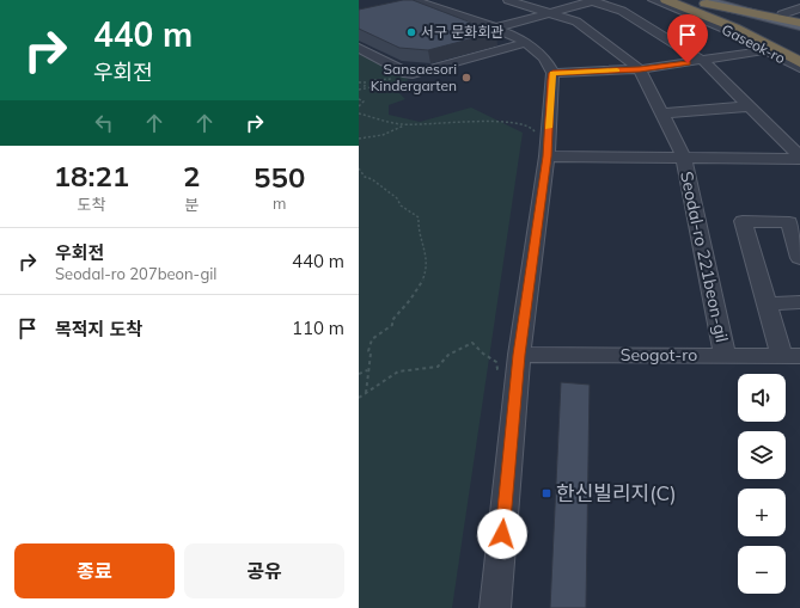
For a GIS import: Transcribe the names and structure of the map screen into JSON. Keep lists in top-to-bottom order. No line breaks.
{"streets":{"street":["Gaseok-ro","Seodal-ro 221beon-gil","Seogot-ro"]},"crossings":[["Seodal-ro 221beon-gil","Seogot-ro"]],"places":{"other":["서구 문화회관","Sansaesori Kindergarten"],"transit":["한신빌리지(C)"]},"page":{"turn":["440 m","우회전"],"eta":["18:21","도착","2","분","550","m"],"list":[{"name":"우회전","note":"Seodal-ro 207beon-gil","value":"440 m"},{"name":"목적지 도착","value":"110 m"}],"map_buttons":["+","−"],"buttons":["종료","공유"]}}
